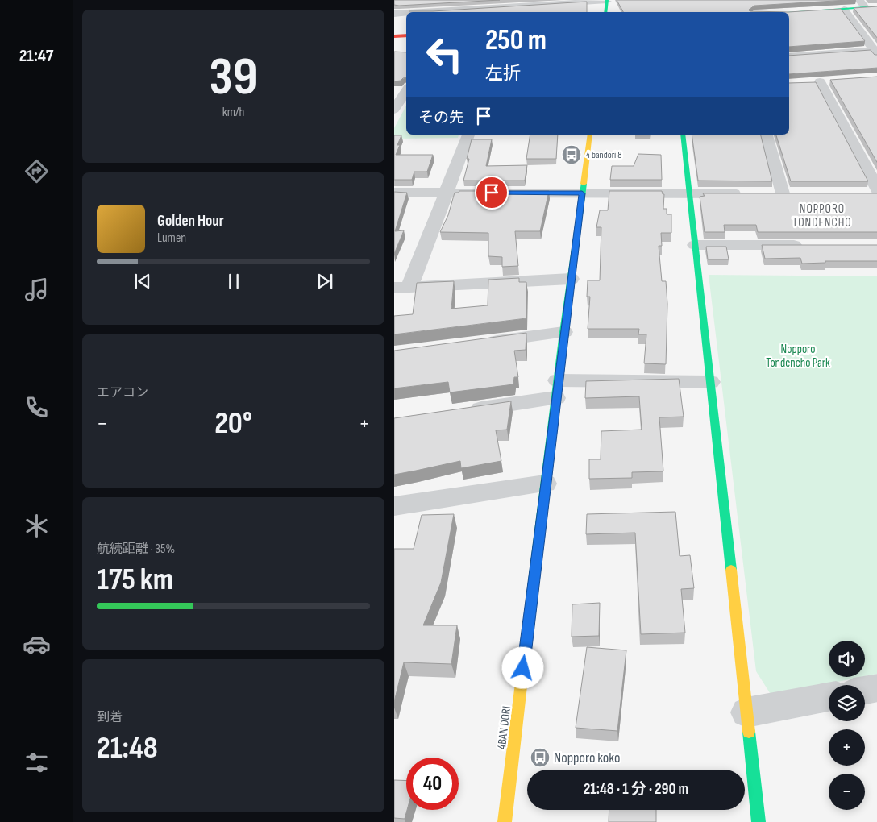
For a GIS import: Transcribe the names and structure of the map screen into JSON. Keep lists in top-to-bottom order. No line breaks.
{"streets":{"street":["4BAN DORI"]},"districts":["NOPPORO TONDENCHO"],"parks":["Nopporo Tondencho Park"],"places":{"bus stop":["4 bandori 8","Nopporo koko"]},"page":{"tabs":"21:47","tile":[["39","km/h"],"エアコン",["航続距離 · 35%","175 km"],["到着","21:48"]],"turn":["250 m","左折"],"then":"その先","song":["Golden Hour","Lumen"],"heat":["−","20°","+"],"map_buttons":["+","−"],"limit":"40","trip":"21:48 · 1 分 · 290 m"}}
